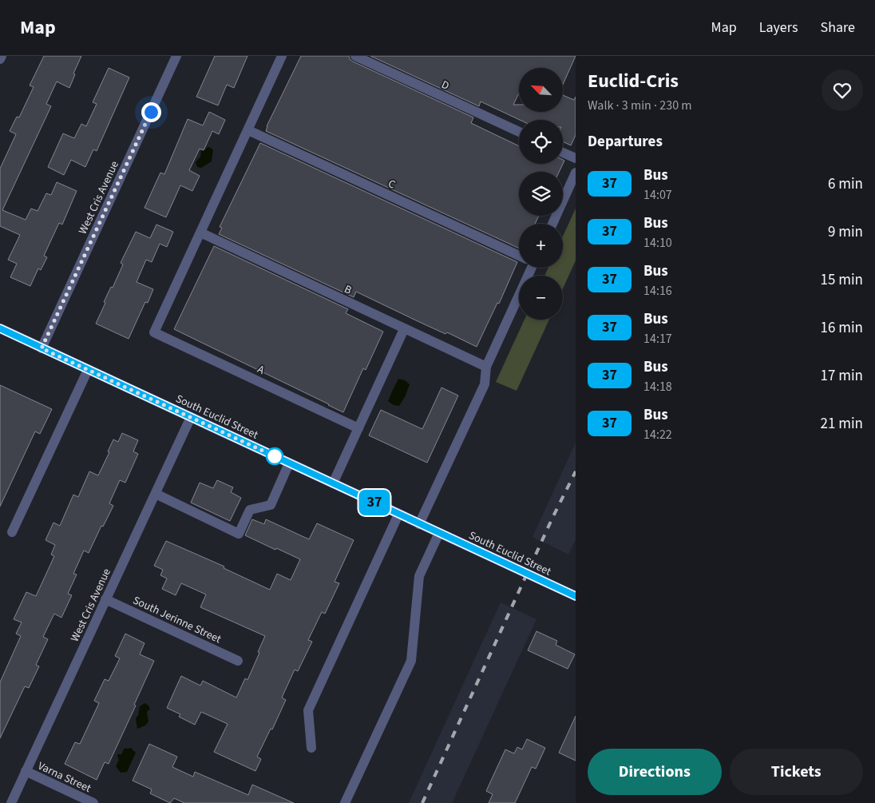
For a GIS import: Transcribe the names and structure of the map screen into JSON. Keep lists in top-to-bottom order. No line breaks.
{"streets":{"main road":["South Euclid Street"],"street":["D","C","West Cris Avenue","B","A","South Jerinne Street","Varna Street"]},"crossings":[["West Cris Avenue","South Euclid Street"],["West Cris Avenue","South Jerinne Street"],["West Cris Avenue","Varna Street"],["B","A"]],"lines":["bus line 37"],"north":"top left","page":{"header":"Map","nav":["Map","Layers","Share"],"on_map":"37","heading":[["Euclid-Cris","Walk · 3 min · 230 m"],"Departures"],"map_buttons":["+","−"],"list":[{"mark":"37","name":"Bus","note":"14:07","value":"6 min"},{"mark":"37","name":"Bus","note":"14:10","value":"9 min"},{"mark":"37","name":"Bus","note":"14:16","value":"15 min"},{"mark":"37","name":"Bus","note":"14:17","value":"16 min"},{"mark":"37","name":"Bus","note":"14:18","value":"17 min"},{"mark":"37","name":"Bus","note":"14:22","value":"21 min"}],"buttons":["Directions","Tickets"]}}
